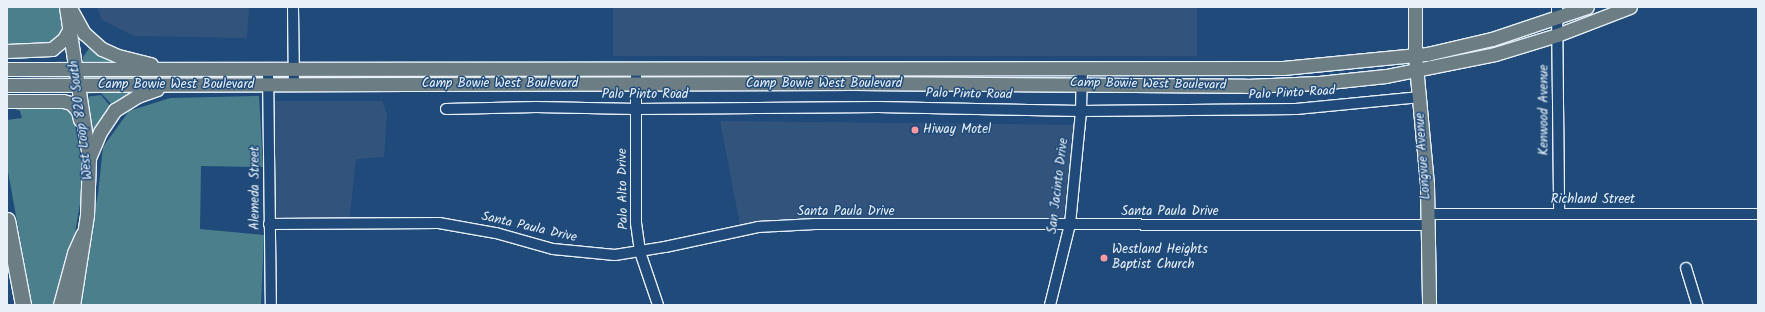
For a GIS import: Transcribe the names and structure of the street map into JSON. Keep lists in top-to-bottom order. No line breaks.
{"streets":{"main road":["Camp Bowie West Boulevard","West Loop 820 South","Longvue Avenue"],"street":["Palo Pinto Road","Kenwood Avenue","San Jacinto Drive","Alemeda Street","Palo Alto Drive","Richland Street","Santa Paula Drive"]},"crossings":[["Camp Bowie West Boulevard","Kenwood Avenue"],["Camp Bowie West Boulevard","West Loop 820 South"],["Camp Bowie West Boulevard","Longvue Avenue"],["Camp Bowie West Boulevard","San Jacinto Drive"],["Camp Bowie West Boulevard","Alemeda Street"],["Camp Bowie West Boulevard","Palo Alto Drive"],["Palo Pinto Road","Longvue Avenue"],["Palo Pinto Road","San Jacinto Drive"],["Palo Pinto Road","Palo Alto Drive"],["Kenwood Avenue","Richland Street"],["Longvue Avenue","Richland Street"],["Longvue Avenue","Santa Paula Drive"],["San Jacinto Drive","Santa Paula Drive"],["Alemeda Street","Santa Paula Drive"],["Palo Alto Drive","Santa Paula Drive"],["Richland Street","Santa Paula Drive"]],"places":["Hiway Motel","Westland Heights Baptist Church"]}
